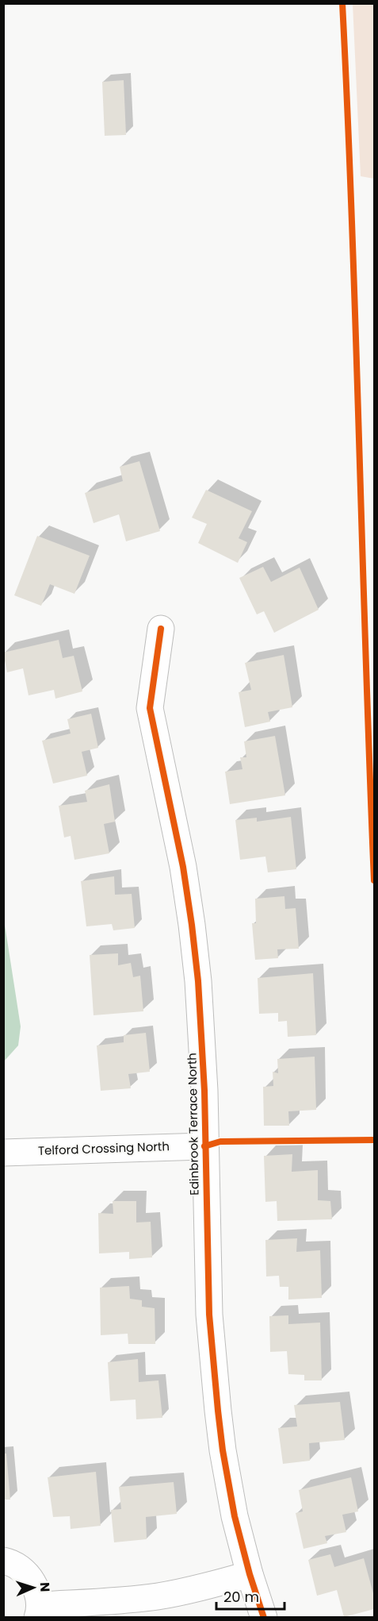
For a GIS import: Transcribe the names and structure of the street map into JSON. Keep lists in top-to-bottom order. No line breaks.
{"streets":{"street":["Edinbrook Terrace North","Telford Crossing North"]},"crossings":[["Edinbrook Terrace North","Telford Crossing North"]],"scale_bar":"20 m","north":"right"}
